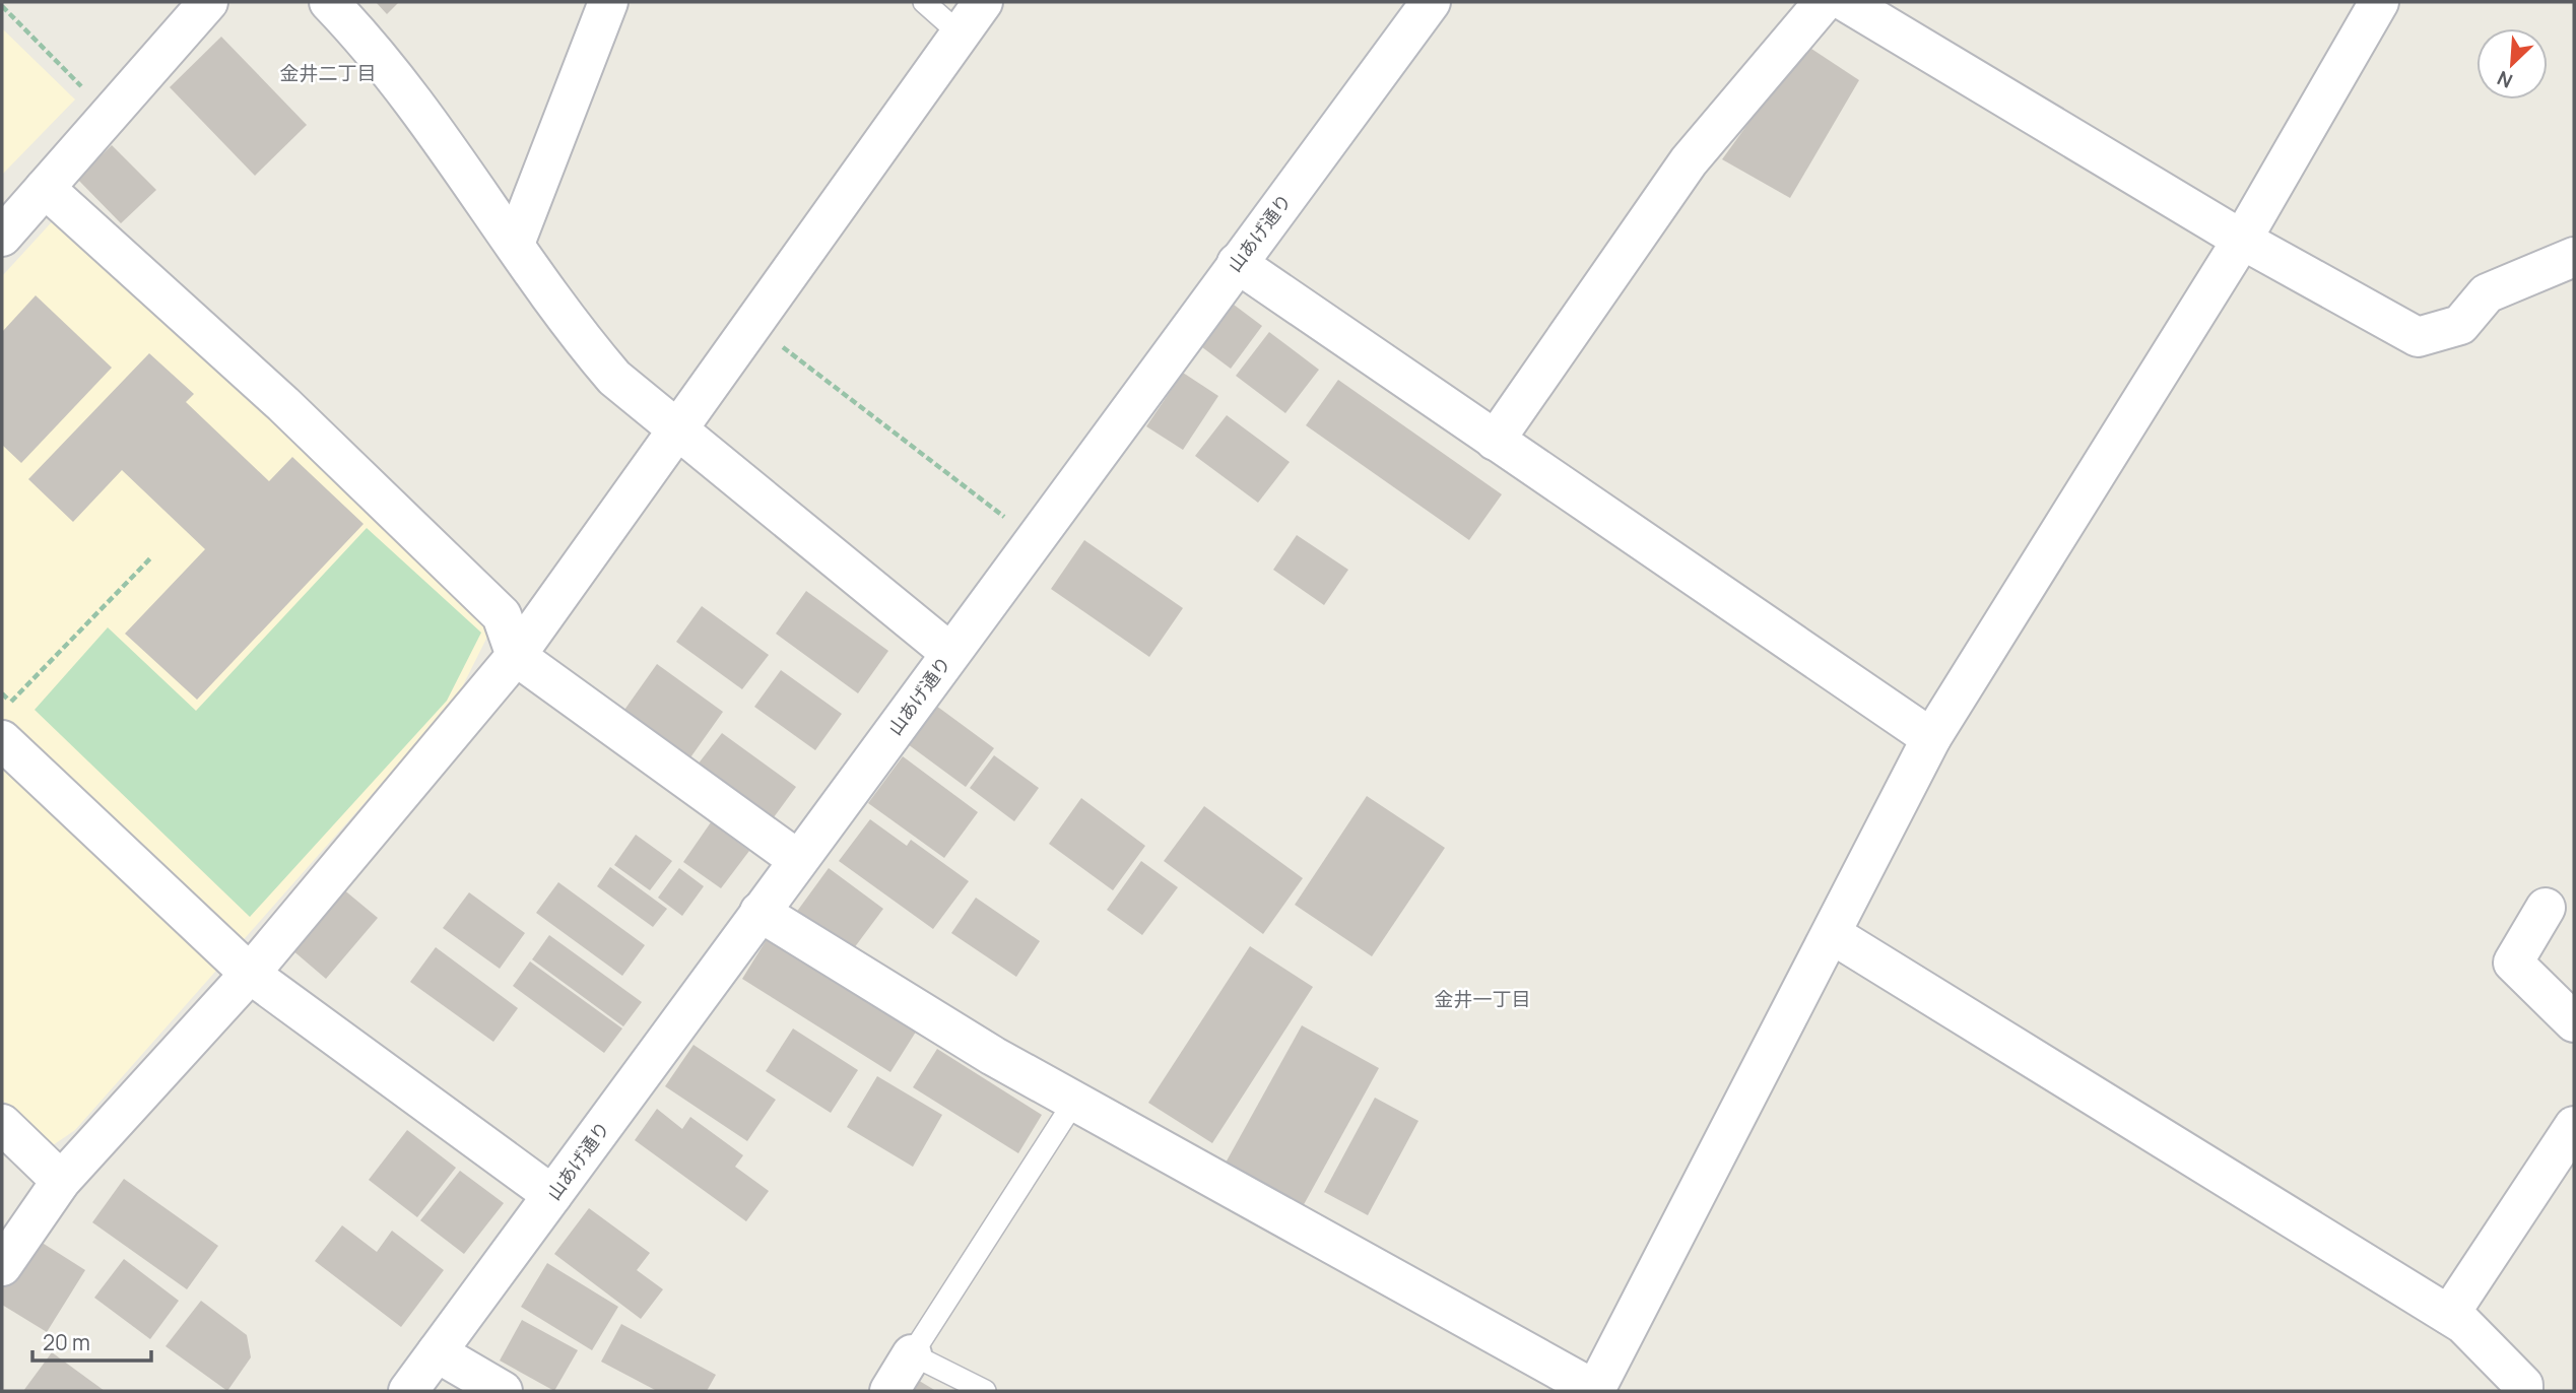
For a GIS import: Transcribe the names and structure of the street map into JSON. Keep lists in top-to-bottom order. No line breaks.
{"streets":{"street":["山あげ通り"]},"districts":["金井二丁目","金井一丁目"],"scale_bar":"20 m","north":"bottom left"}
